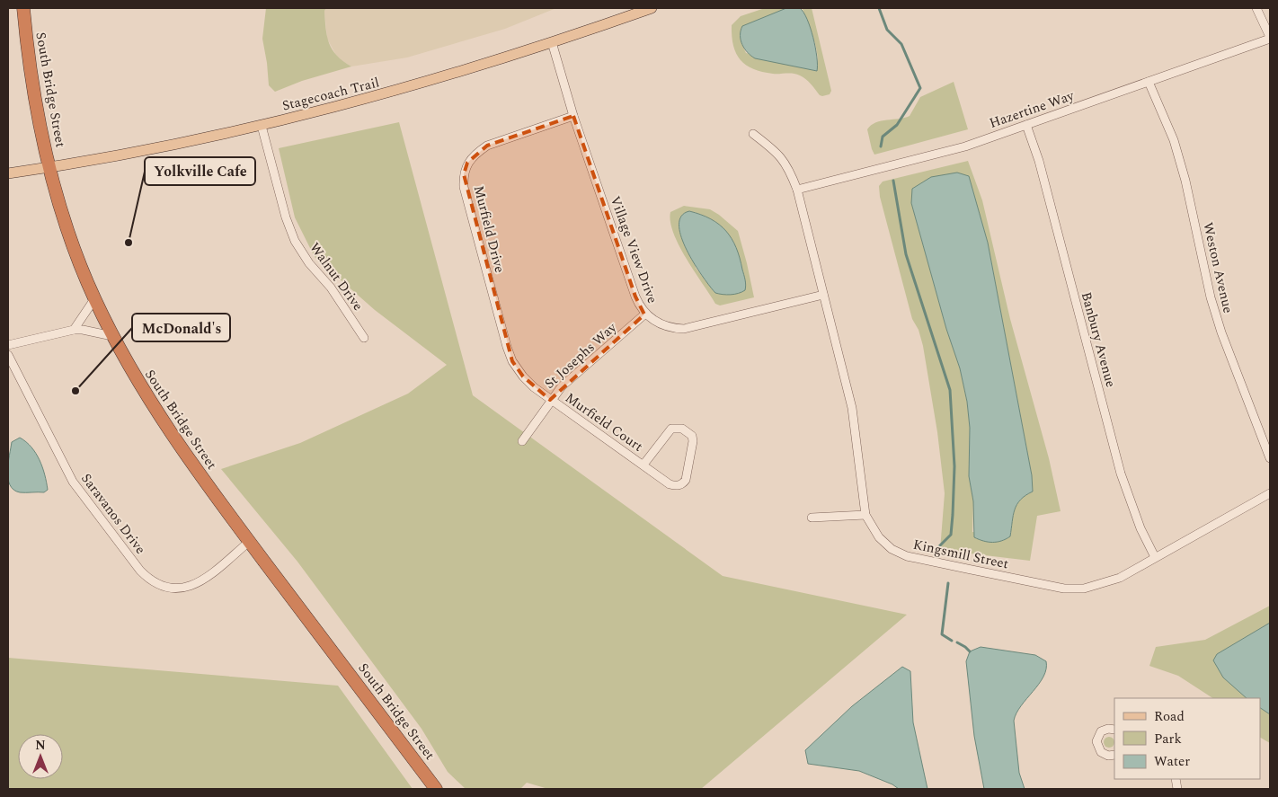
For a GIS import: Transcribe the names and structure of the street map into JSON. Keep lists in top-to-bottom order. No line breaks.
{"streets":{"highway":["South Bridge Street"],"main road":["Stagecoach Trail"],"street":["Hazertine Way","Murfield Drive","Village View Drive","Weston Avenue","Walnut Drive","Banbury Avenue","St Josephs Way","Murfield Court","Saravanos Drive","Kingsmill Street"]},"crossings":[["South Bridge Street","Stagecoach Trail"],["South Bridge Street","Saravanos Drive"],["Stagecoach Trail","Village View Drive"],["Stagecoach Trail","Walnut Drive"],["Hazertine Way","Weston Avenue"],["Hazertine Way","Banbury Avenue"],["Hazertine Way","Kingsmill Street"],["Murfield Drive","Village View Drive"],["Murfield Drive","St Josephs Way"],["Murfield Drive","Murfield Court"],["Village View Drive","St Josephs Way"],["Village View Drive","Kingsmill Street"],["Banbury Avenue","Kingsmill Street"],["St Josephs Way","Murfield Court"]],"places":["Yolkville Cafe","McDonald's"],"legend":["Road","Park","Water"],"north":"top"}
